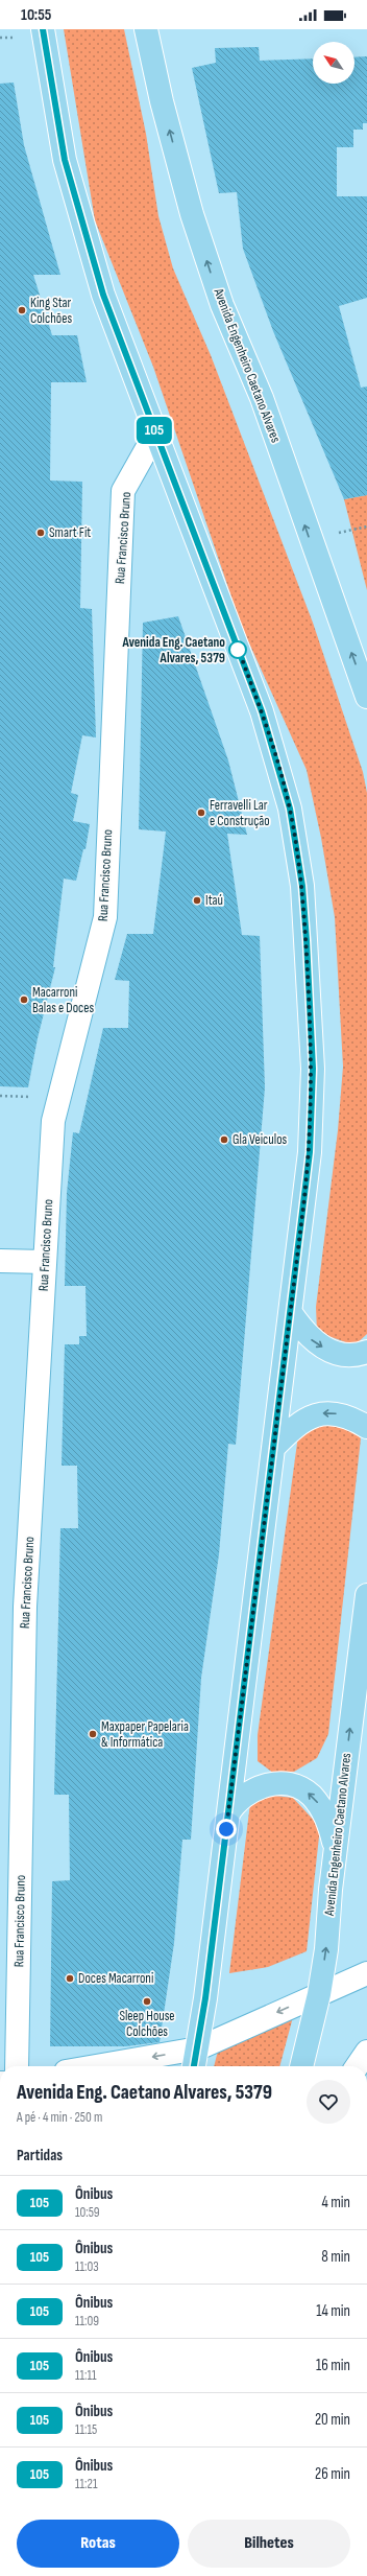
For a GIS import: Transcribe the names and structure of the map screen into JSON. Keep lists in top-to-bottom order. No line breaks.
{"streets":{"main road":["Avenida Engenheiro Caetano Alvares"],"street":["Rua Francisco Bruno"]},"places":["King Star Colchões","Smart Fit","Avenida Eng. Caetano Alvares, 5379","Ferravelli Lar e Construção","Itaú","Macarroni Balas e Doces","Gla Veiculos","Maxpaper Papelaria & Informática","Doces Macarroni","Sleep House Colchões"],"lines":["bus line 105"],"north":"top left","page":{"status":"10:55","on_map":"105","heading":[["Avenida Eng. Caetano Alvares, 5379","A pé · 4 min · 250 m"],"Partidas"],"list":[{"mark":"105","name":"Ônibus","note":"10:59","value":"4 min"},{"mark":"105","name":"Ônibus","note":"11:03","value":"8 min"},{"mark":"105","name":"Ônibus","note":"11:09","value":"14 min"},{"mark":"105","name":"Ônibus","note":"11:11","value":"16 min"},{"mark":"105","name":"Ônibus","note":"11:15","value":"20 min"},{"mark":"105","name":"Ônibus","note":"11:21","value":"26 min"}],"buttons":["Rotas","Bilhetes"]}}
